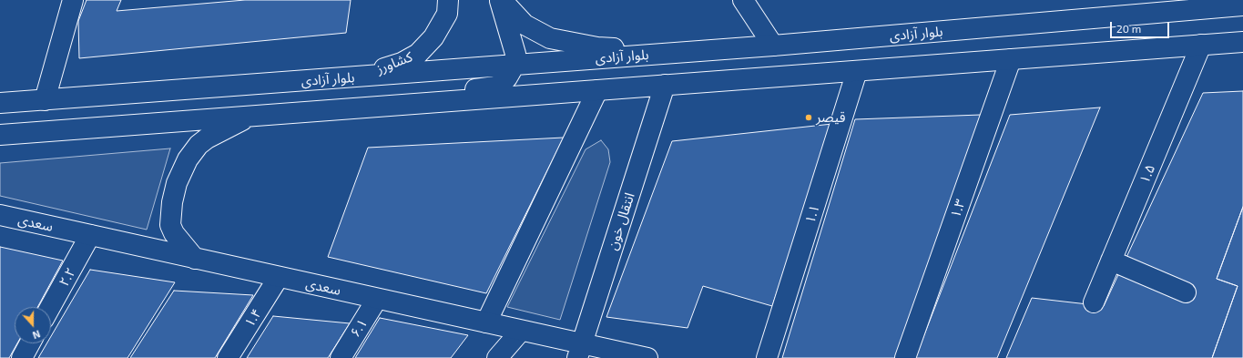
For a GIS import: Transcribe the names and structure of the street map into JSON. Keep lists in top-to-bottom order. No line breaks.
{"streets":{"main road":["بلوار آزادی","کشاورز","۱.۵","۱.۳","۱.۱","انتقال خون","سعدی","۲.۲","۱.۴","۶.۱"]},"crossings":[["بلوار آزادی","کشاورز"],["انتقال خون","سعدی"],["سعدی","۲.۲"],["سعدی","۱.۴"],["سعدی","۶.۱"]],"places":["قیصر"],"scale_bar":"20 m","north":"bottom"}
